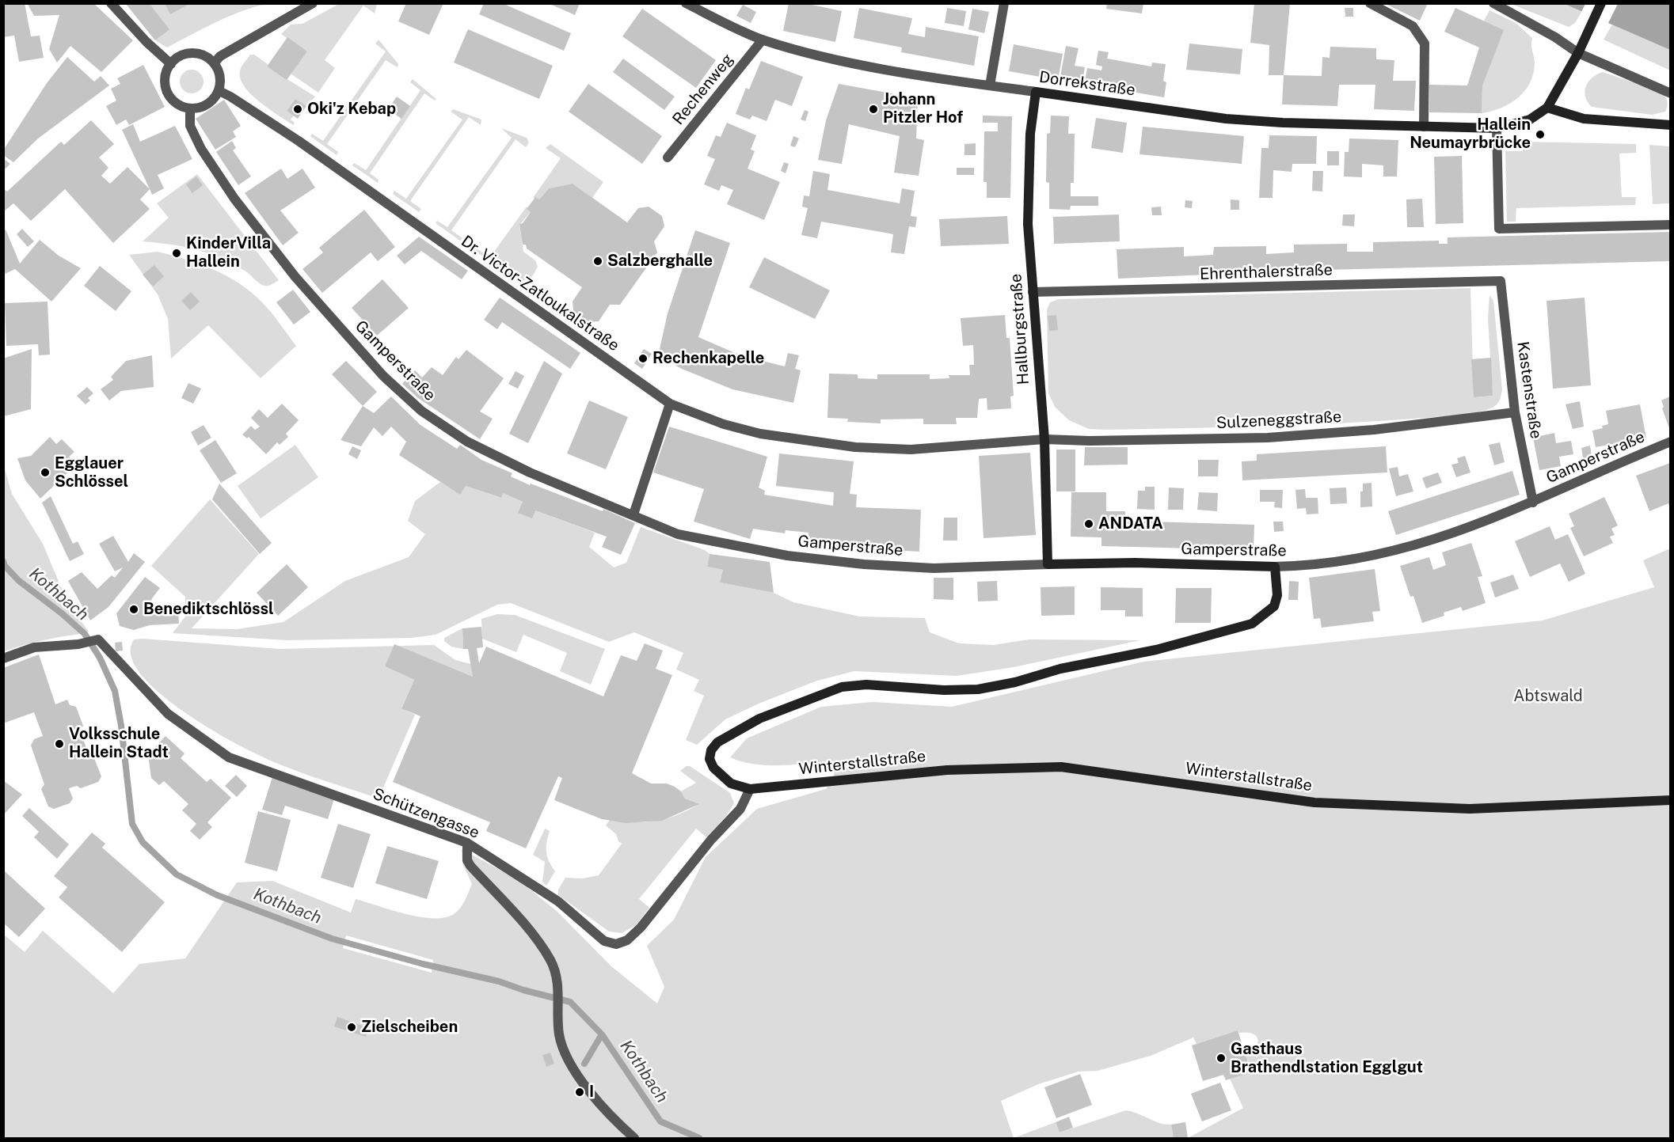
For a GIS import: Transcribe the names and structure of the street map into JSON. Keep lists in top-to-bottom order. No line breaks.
{"streets":{"street":["Dorrekstraße","Rechenweg","Ehrenthalerstraße","Dr. Victor-Zatloukalstraße","Hallburgstraße","Gamperstraße","Kastenstraße","Sulzeneggstraße","Winterstallstraße","Schützengasse"]},"crossings":[["Dorrekstraße","Rechenweg"],["Dorrekstraße","Hallburgstraße"],["Ehrenthalerstraße","Hallburgstraße"],["Ehrenthalerstraße","Kastenstraße"],["Dr. Victor-Zatloukalstraße","Hallburgstraße"],["Dr. Victor-Zatloukalstraße","Gamperstraße"],["Dr. Victor-Zatloukalstraße","Sulzeneggstraße"],["Hallburgstraße","Gamperstraße"],["Hallburgstraße","Sulzeneggstraße"],["Gamperstraße","Kastenstraße"],["Gamperstraße","Winterstallstraße"],["Kastenstraße","Sulzeneggstraße"],["Winterstallstraße","Schützengasse"]],"water":["Kothbach"],"parks":["Abtswald"],"places":["Oki'z Kebap","Johann Pitzler Hof","Hallein Neumayrbrücke","KinderVilla Hallein","Salzberghalle","Rechenkapelle","Egglauer Schlössel","ANDATA","Benediktschlössl","Volksschule Hallein Stadt","Zielscheiben","Gasthaus Brathendlstation Egglgut","I"]}
